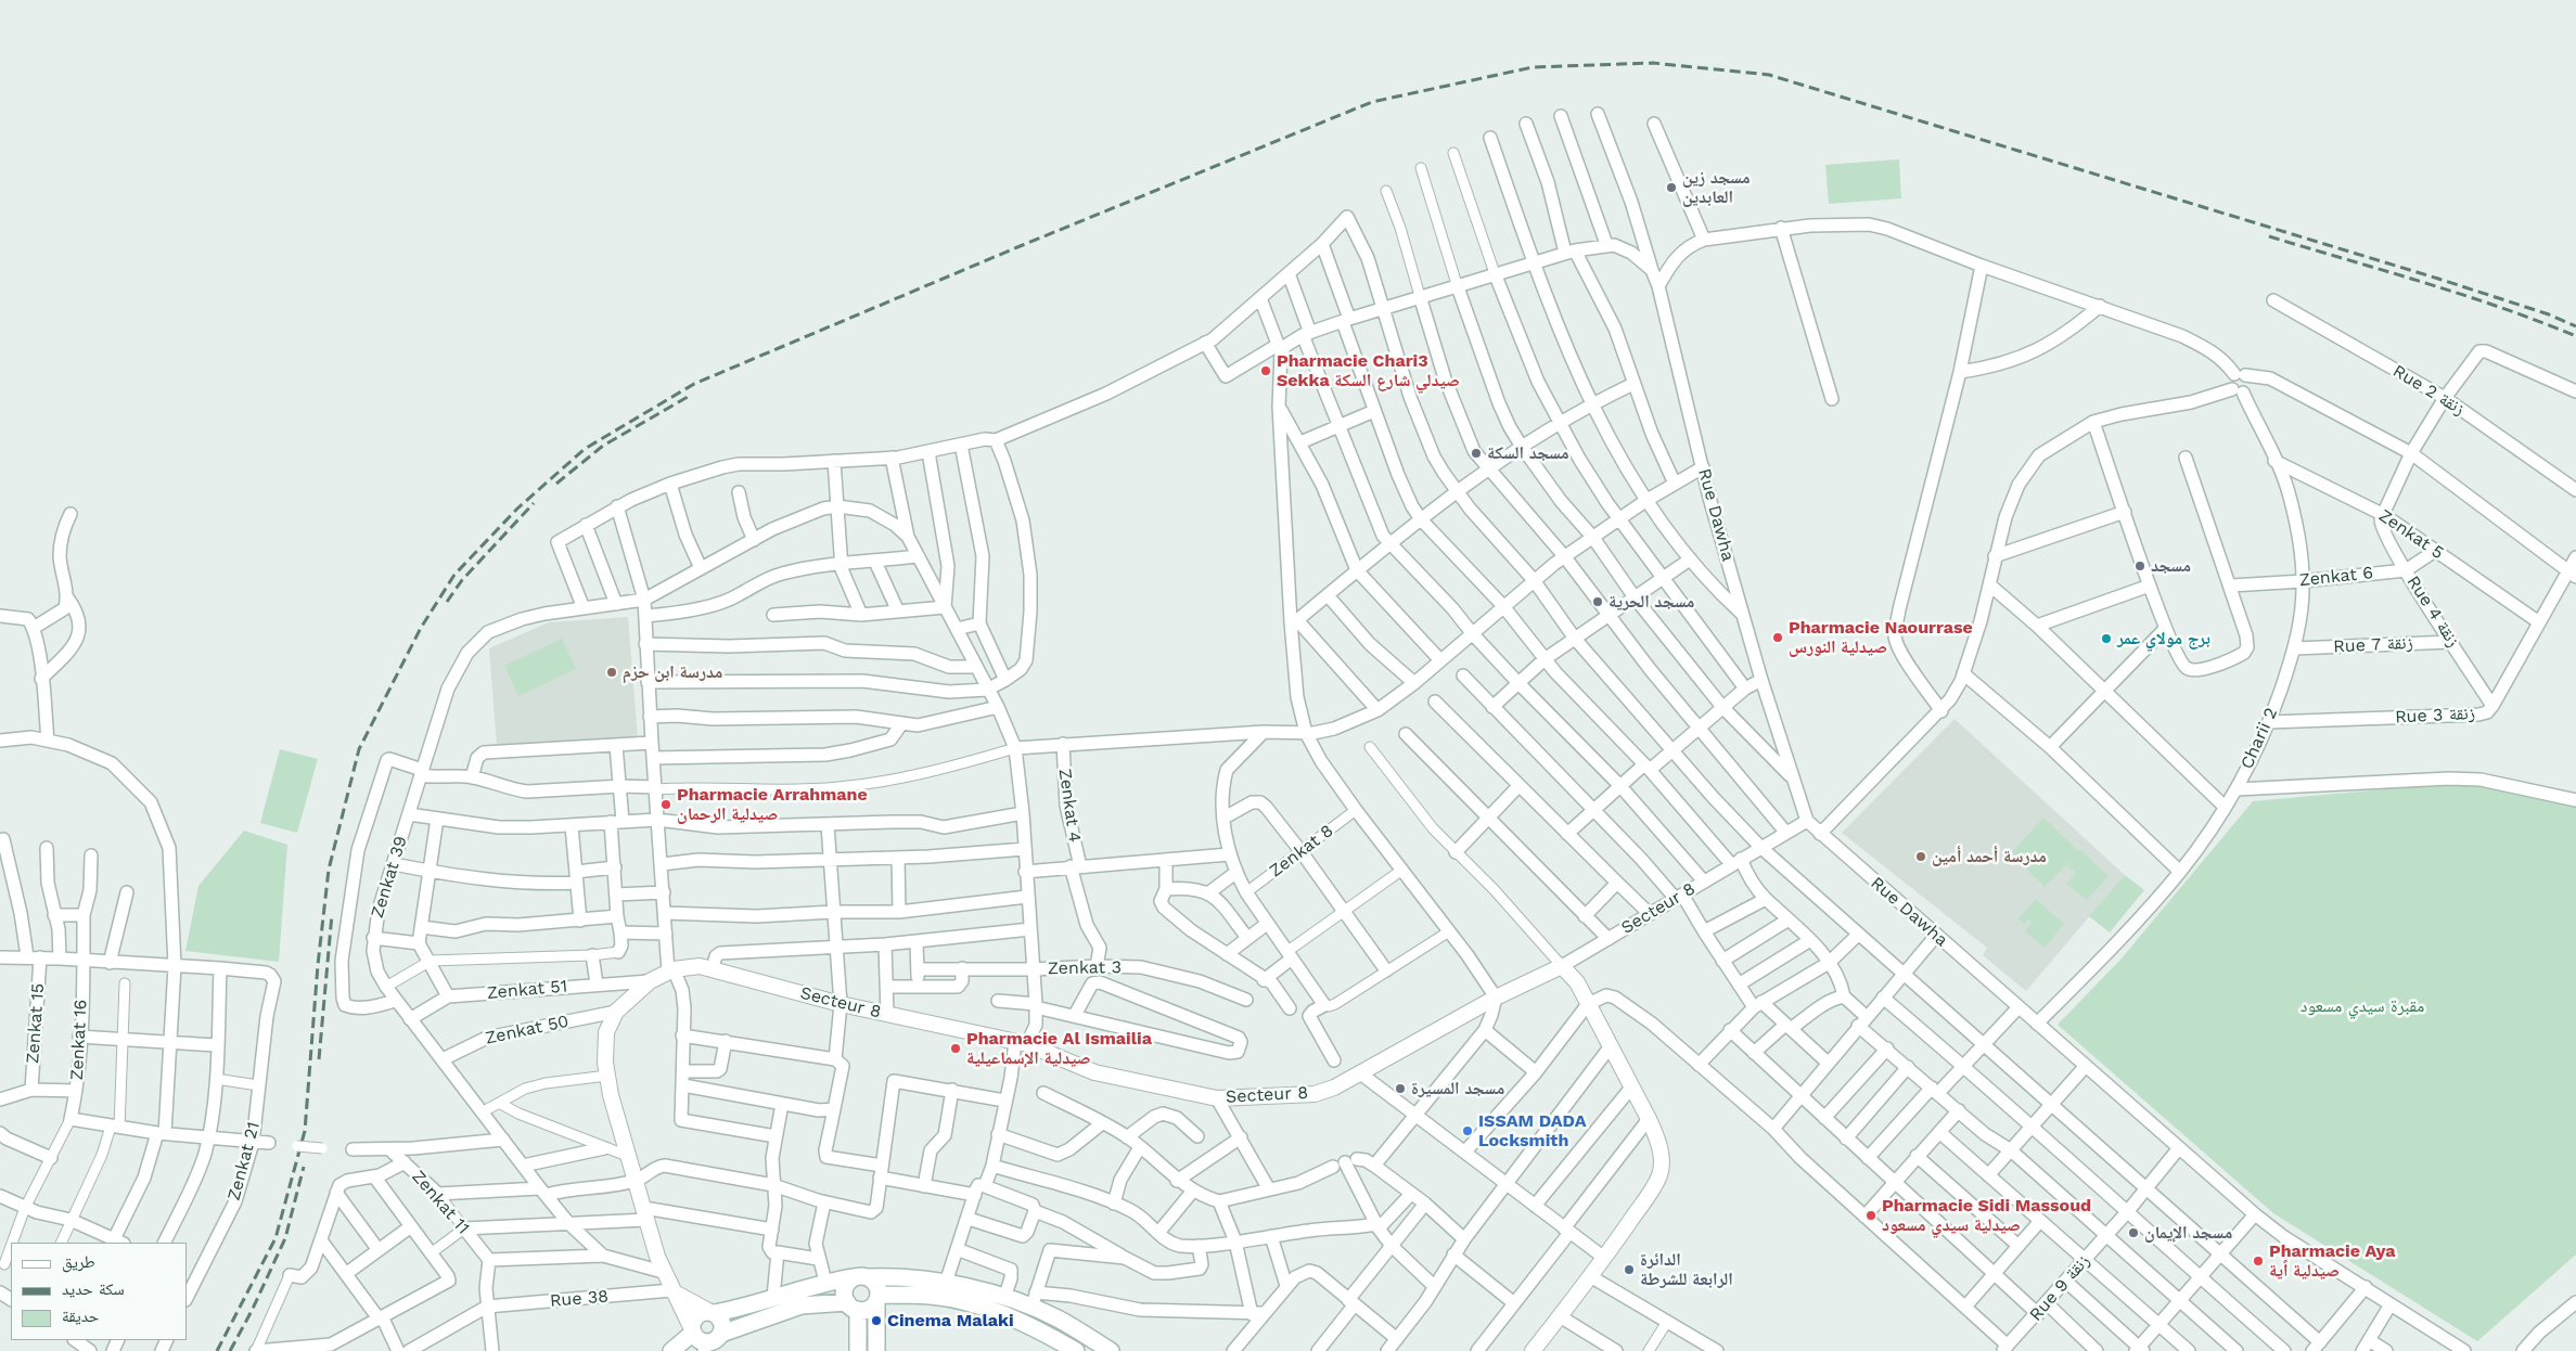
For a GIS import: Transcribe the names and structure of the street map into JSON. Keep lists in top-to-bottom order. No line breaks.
{"streets":{"street":["Rue 2 زنقة","Rue Dawha","Zenkat 5","Zenkat 6","Rue 4 زنقة","Rue 7 زنقة","Rue 3 زنقة","Charii 2","Zenkat 4","Zenkat 8","Zenkat 39","Secteur 8","Zenkat 3","Zenkat 51","Zenkat 15","Zenkat 50","Zenkat 16","Zenkat 21","Zenkat 11","Rue 9 زنقة","Rue 38"]},"crossings":[["Rue Dawha","Charii 2"],["Rue Dawha","Secteur 8"],["Rue Dawha","Rue 9 زنقة"],["Zenkat 5","Zenkat 6"],["Zenkat 5","Rue 4 زنقة"],["Zenkat 5","Rue 3 زنقة"],["Zenkat 5","Charii 2"],["Zenkat 6","Rue 4 زنقة"],["Zenkat 6","Charii 2"],["Rue 4 زنقة","Rue 7 زنقة"],["Rue 4 زنقة","Rue 3 زنقة"],["Rue 7 زنقة","Charii 2"],["Rue 3 زنقة","Charii 2"],["Zenkat 4","Zenkat 3"],["Zenkat 39","Zenkat 51"],["Zenkat 39","Zenkat 50"],["Zenkat 39","Zenkat 11"]],"parks":["مقبرة سيدي مسعود"],"places":["مسجد زين العابدين","Pharmacie Chari3 Sekka صيدلي شارع السكة","مسجد السكة","مسجد","مسجد الحرية","Pharmacie Naourrase صيدلية النورس","برج مولاي عمر","مدرسة ابن حزم","Pharmacie Arrahmane صيدلية الرحمان","مدرسة أحمد أمين","Pharmacie Al Ismailia صيدلية الإسماعيلية","مسجد المسيرة","ISSAM DADA Locksmith","Pharmacie Sidi Massoud صيدلية سيدي مسعود","مسجد الإيمان","Pharmacie Aya صيدلية اًية","الدائرة الرابعة للشرطة","Cinema Malaki"],"legend":["طريق","سكة حديد","حديقة"]}
